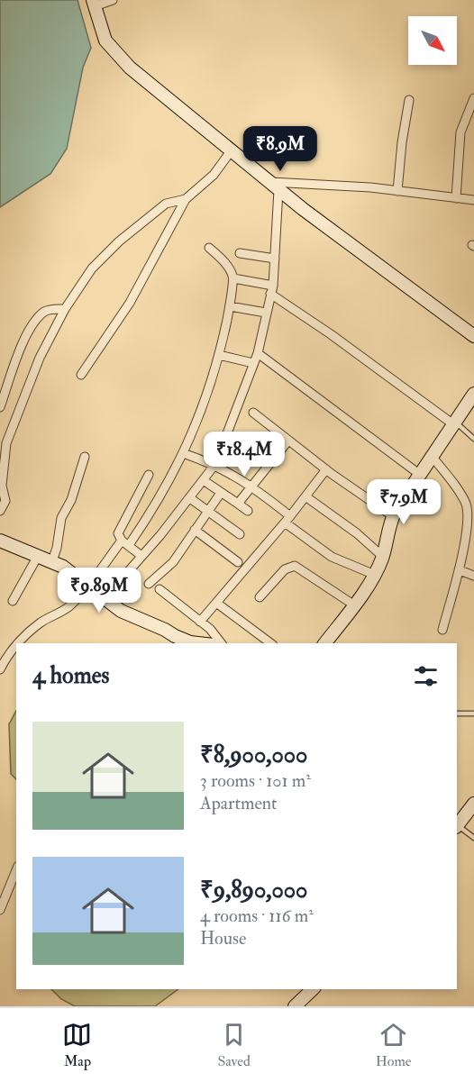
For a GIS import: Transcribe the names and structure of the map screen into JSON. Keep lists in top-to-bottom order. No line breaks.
{"north":"bottom right","page":{"price":["₹8.9M","₹18.4M","₹7.9M","₹9.89M"],"heading":"4 homes","list":[{"name":"₹8,900,000","note":"3 rooms · 101 m² · Apartment"},{"name":"₹9,890,000","note":"4 rooms · 116 m² · House"}],"tabs":["Map","Saved","Home"]}}
